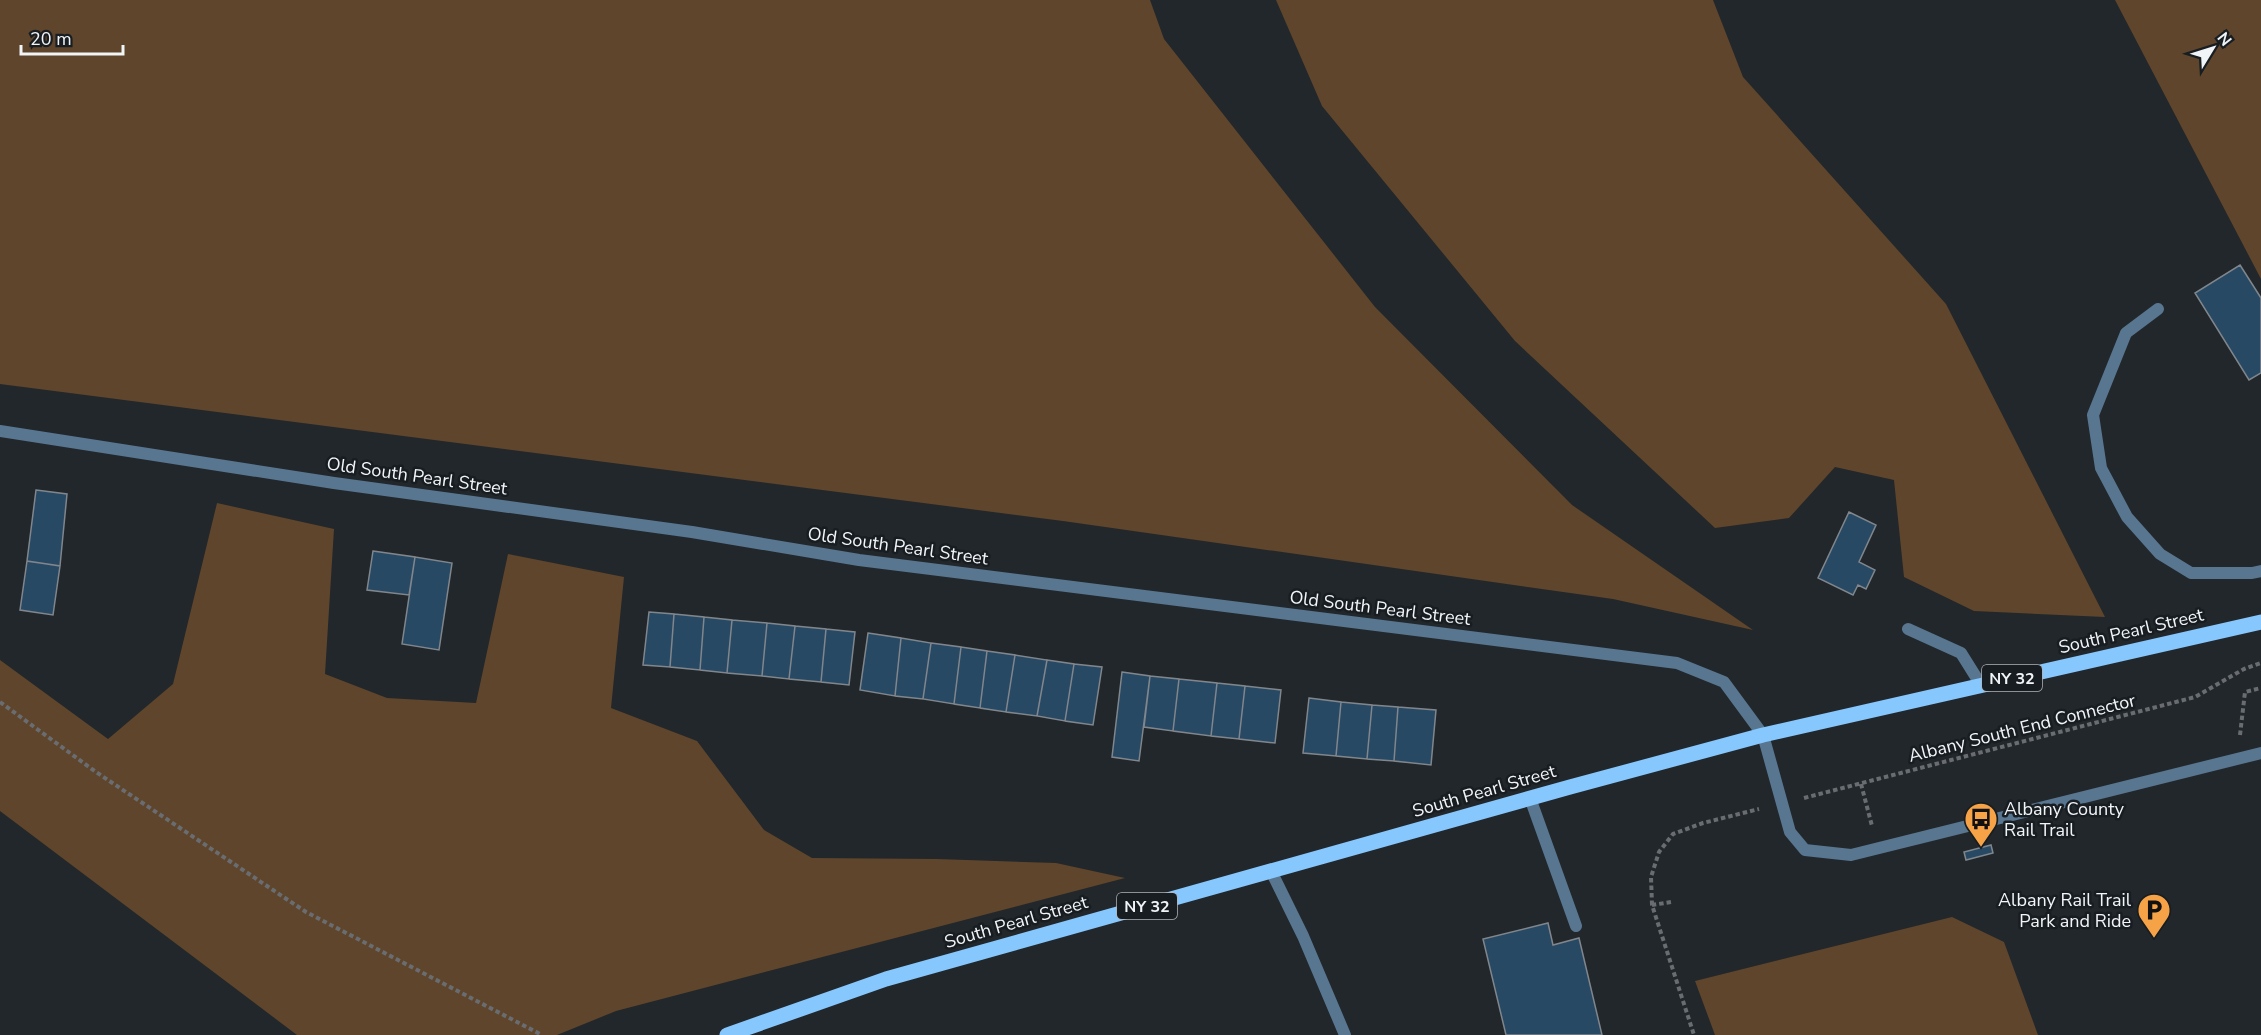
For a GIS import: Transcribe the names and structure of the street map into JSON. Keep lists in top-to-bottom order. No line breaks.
{"streets":{"main road":["South Pearl Street","NY 32"],"street":["Old South Pearl Street"],"path":["Albany South End Connector"]},"crossings":[["Old South Pearl Street","South Pearl Street"]],"places":{"bus stop":["Albany County Rail Trail"],"parking":["Albany Rail Trail Park and Ride"]},"scale_bar":"20 m","north":"top right"}
